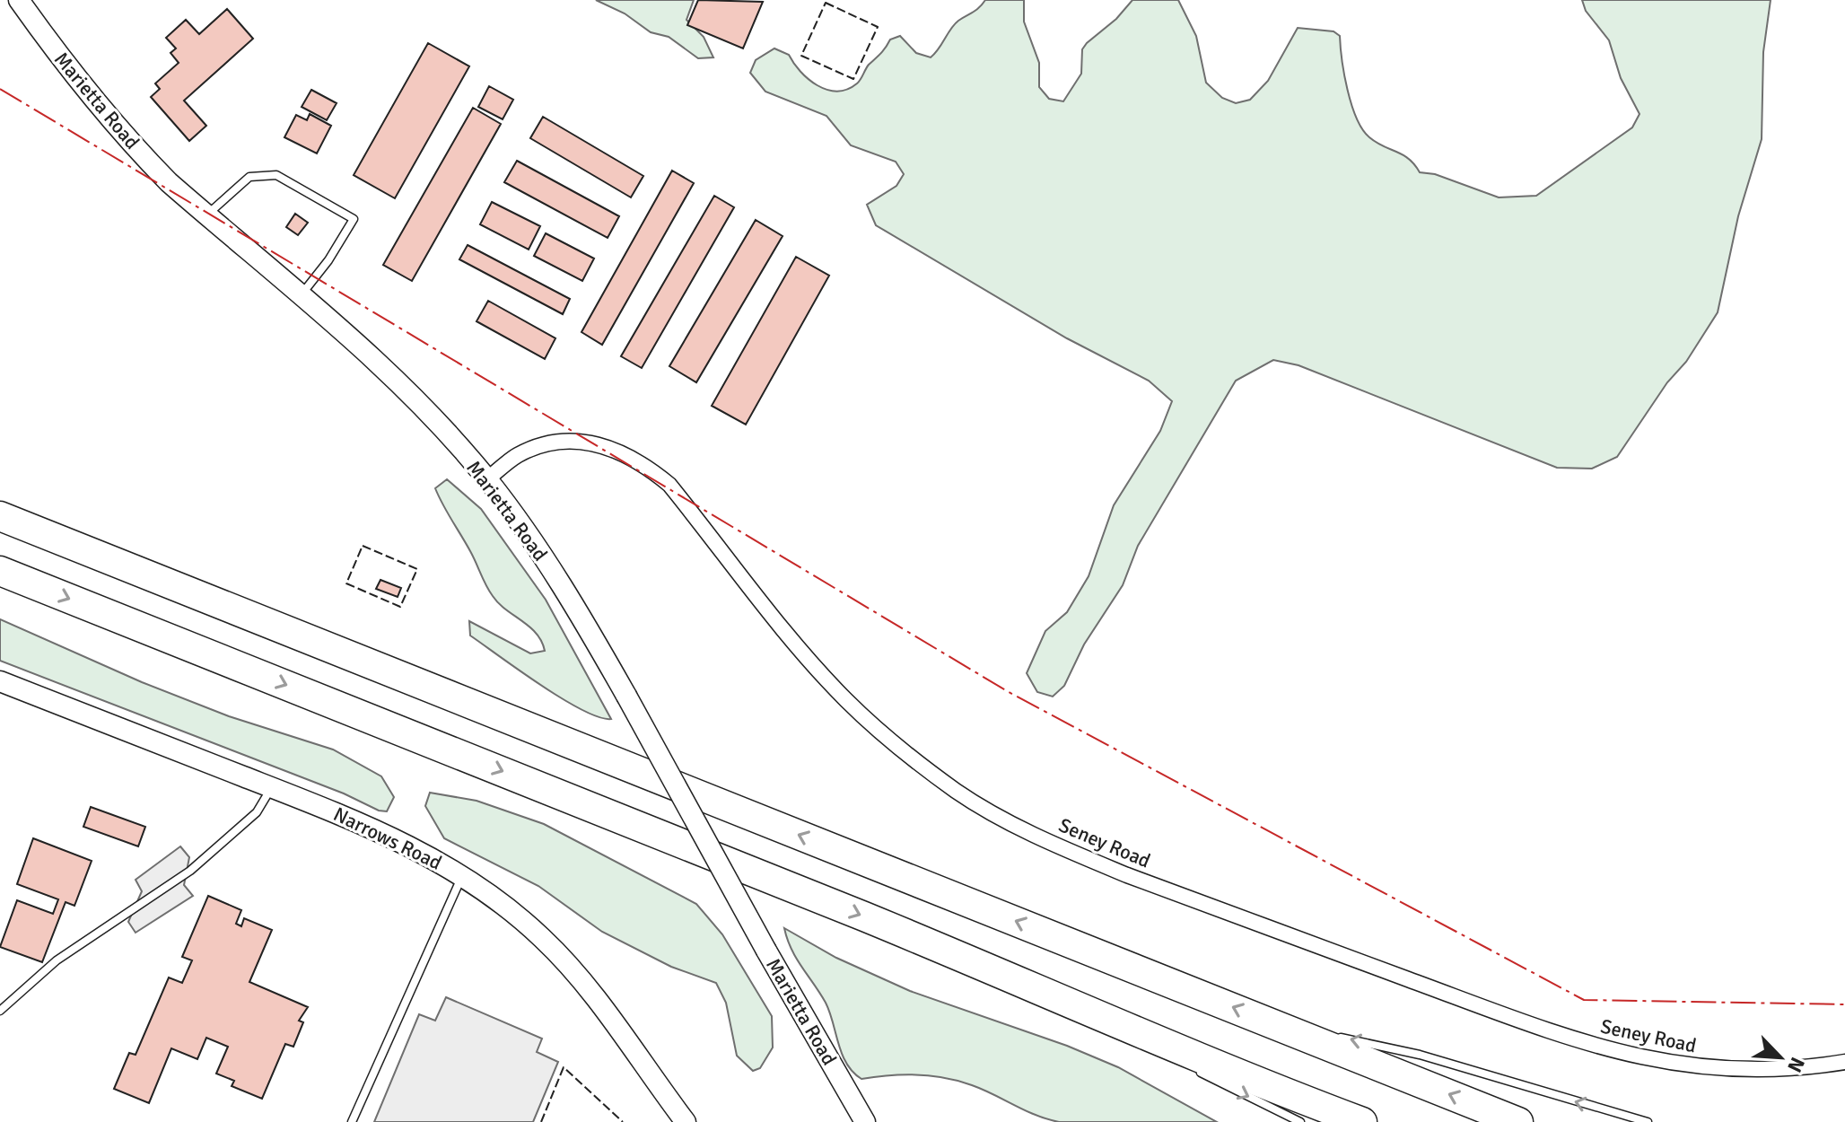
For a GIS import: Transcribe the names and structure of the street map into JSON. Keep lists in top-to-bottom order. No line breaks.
{"streets":{"street":["Marietta Road","Narrows Road","Seney Road"]},"crossings":[["Marietta Road","Seney Road"]],"north":"bottom right"}
